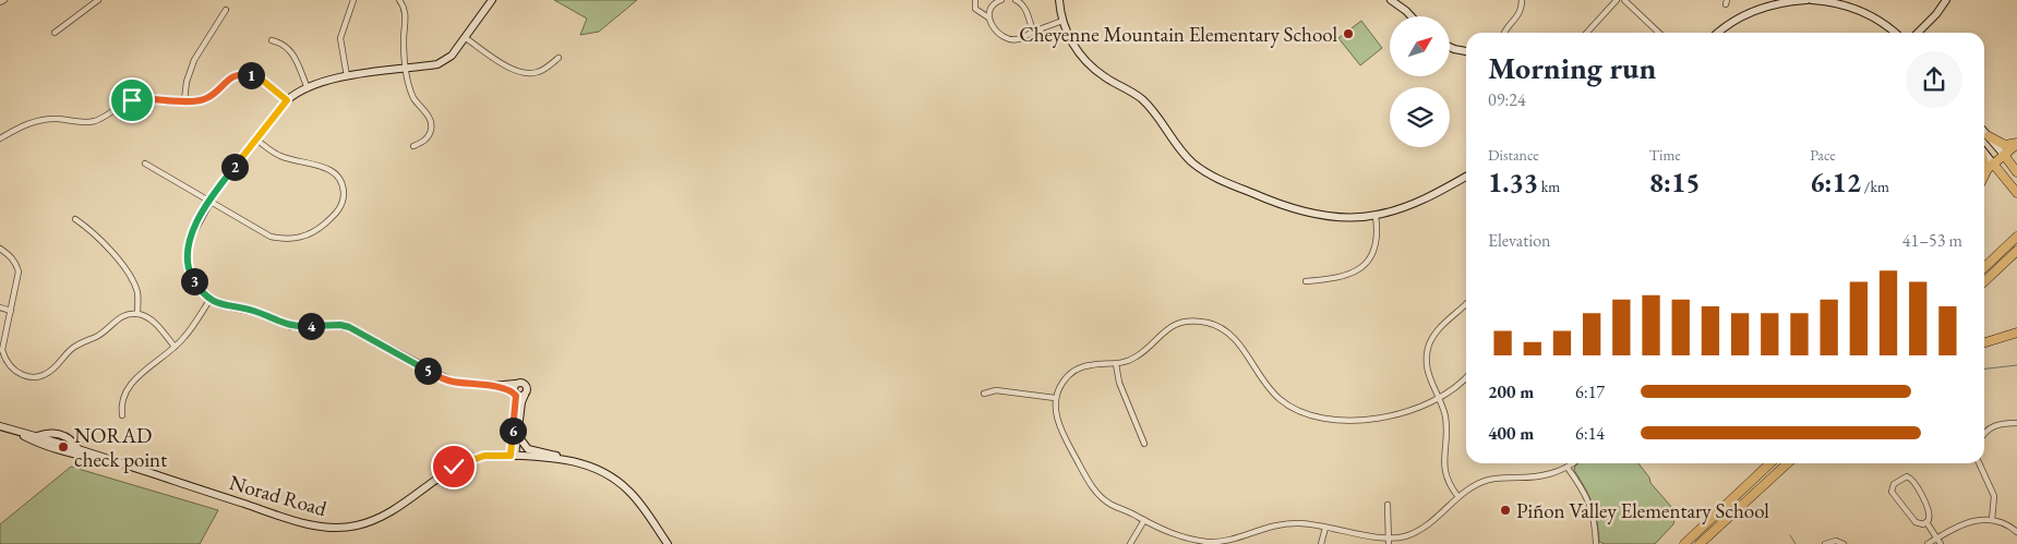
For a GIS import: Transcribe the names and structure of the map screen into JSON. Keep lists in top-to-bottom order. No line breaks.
{"streets":{"street":["Norad Road"]},"places":["Cheyenne Mountain Elementary School","NORAD check point","Piñon Valley Elementary School"],"north":"top right","page":{"heading":["Morning run","09:24"],"pins":["1","2","3","4","5","6"],"stats":[["Distance","1.33 km"],["Time","8:15"],["Pace","6:12 /km"]],"chart":["Elevation","41–53 m"],"list":[{"name":"200 m","note":"6:17"},{"name":"400 m","note":"6:14"}]}}
